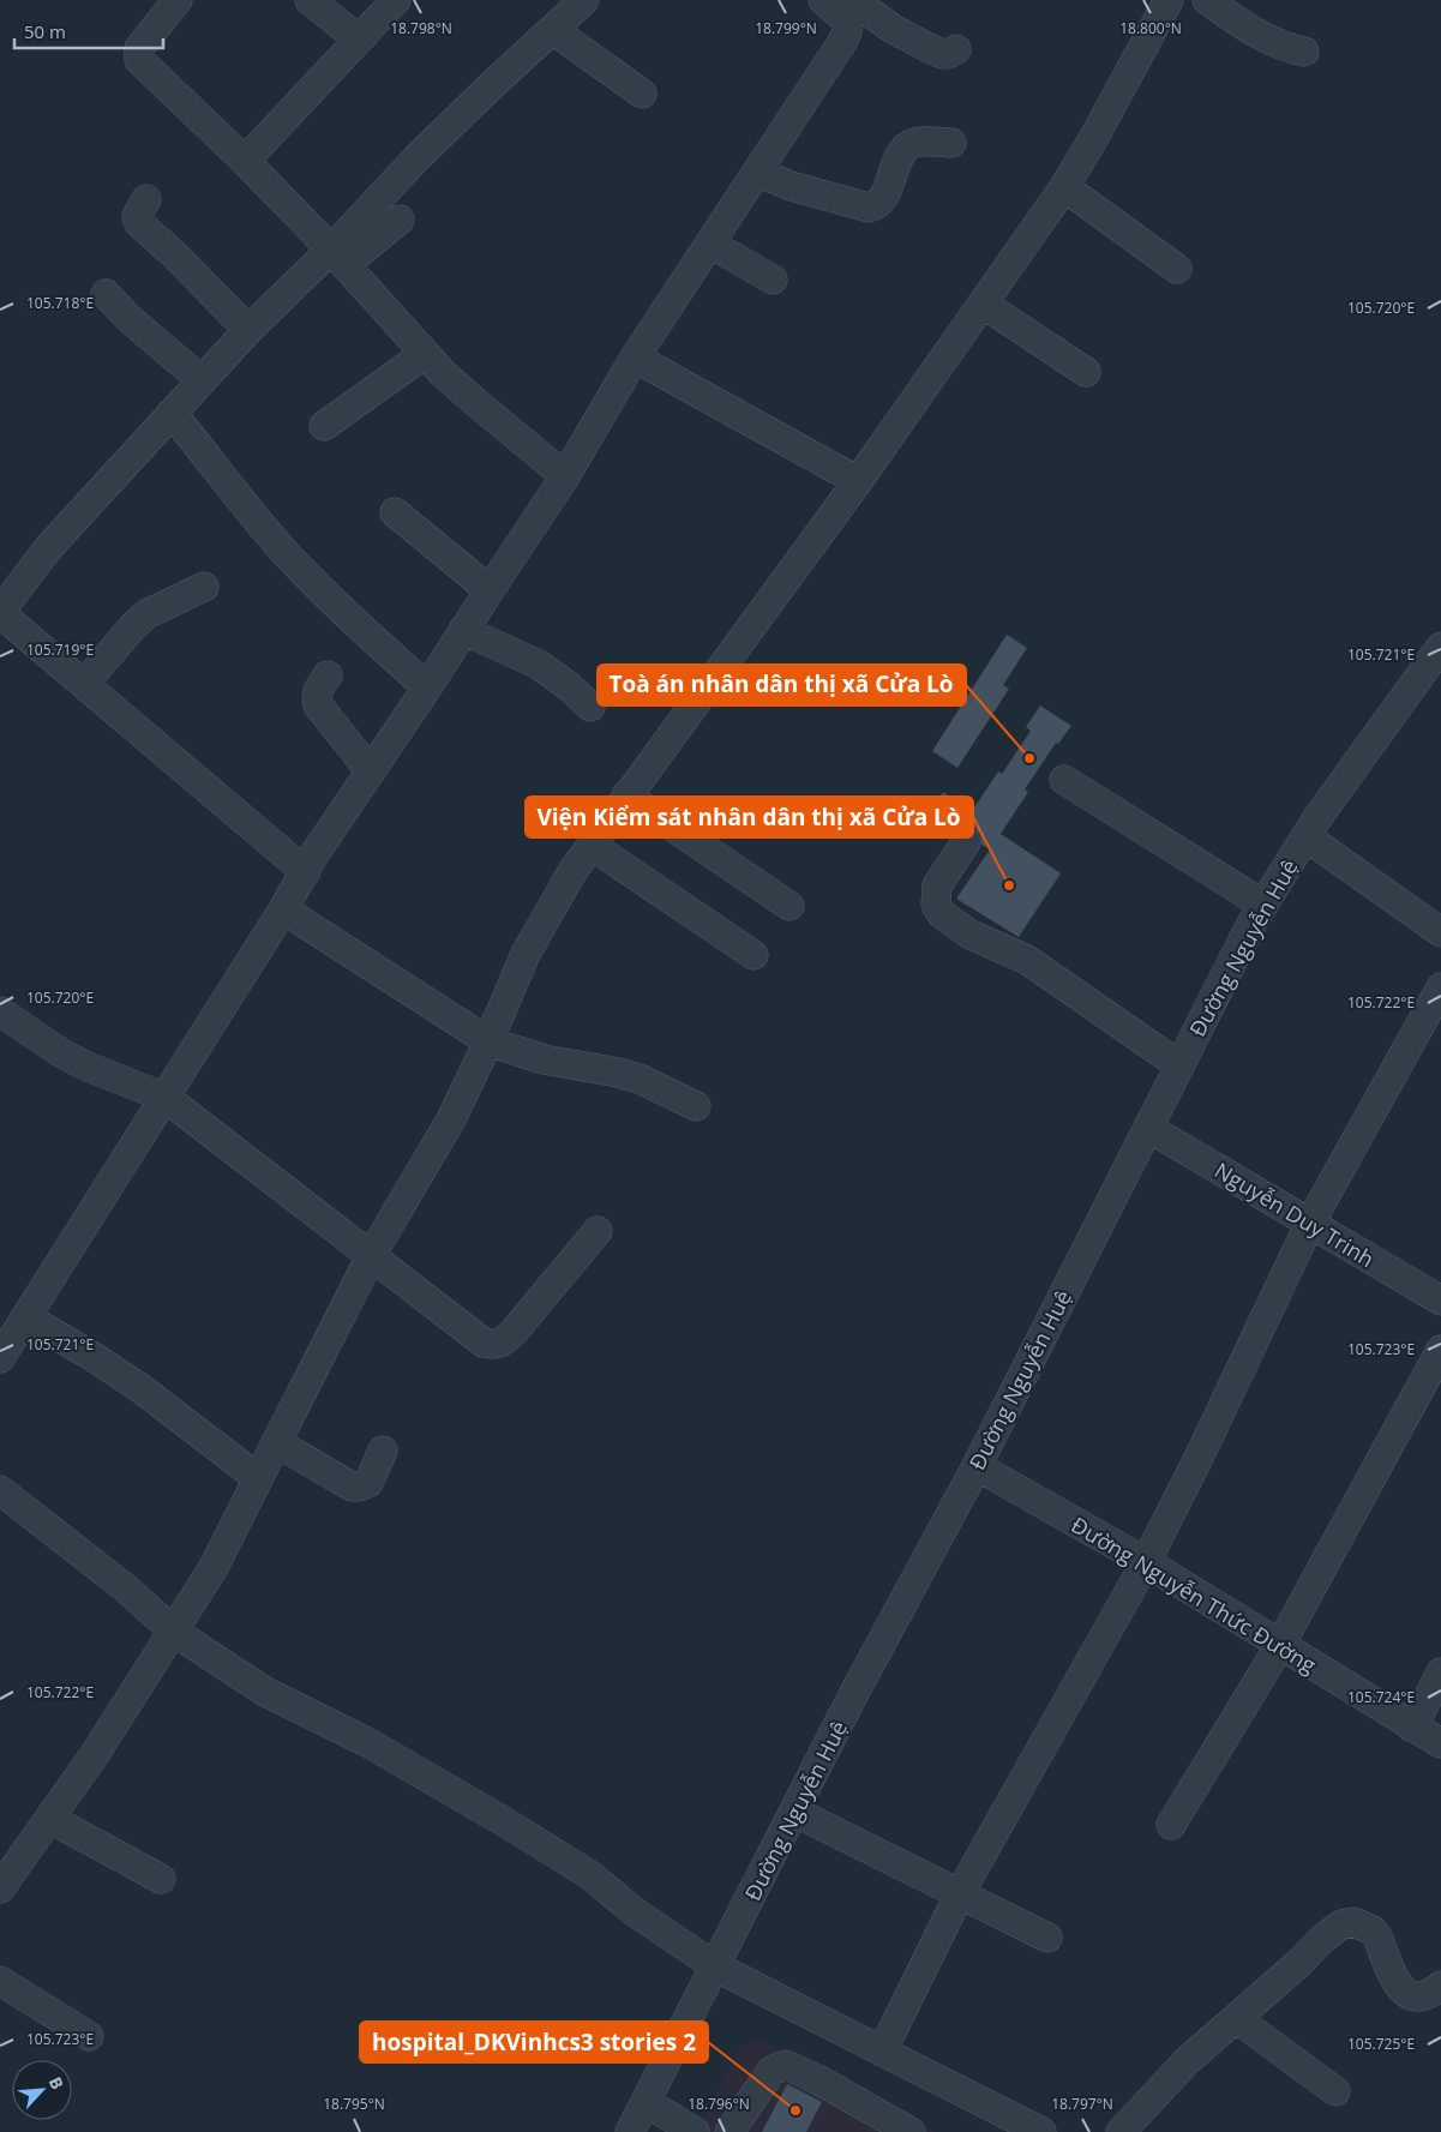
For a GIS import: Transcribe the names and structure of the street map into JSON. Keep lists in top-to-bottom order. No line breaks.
{"streets":{"street":["Đường Nguyễn Huệ","Nguyễn Duy Trinh","Đường Nguyễn Thức Đường"]},"crossings":[["Đường Nguyễn Huệ","Nguyễn Duy Trinh"],["Đường Nguyễn Huệ","Đường Nguyễn Thức Đường"]],"places":["Toà án nhân dân thị xã Cửa Lò","Viện Kiểm sát nhân dân thị xã Cửa Lò","hospital_DKVinhcs3 stories 2"],"scale_bar":"50 m","north":"top right","coordinates":["18.798°N","18.799°N","18.800°N","105.718°E","105.720°E","105.719°E","105.721°E","105.722°E","105.723°E","105.724°E","105.725°E","18.795°N","18.796°N","18.797°N"]}
